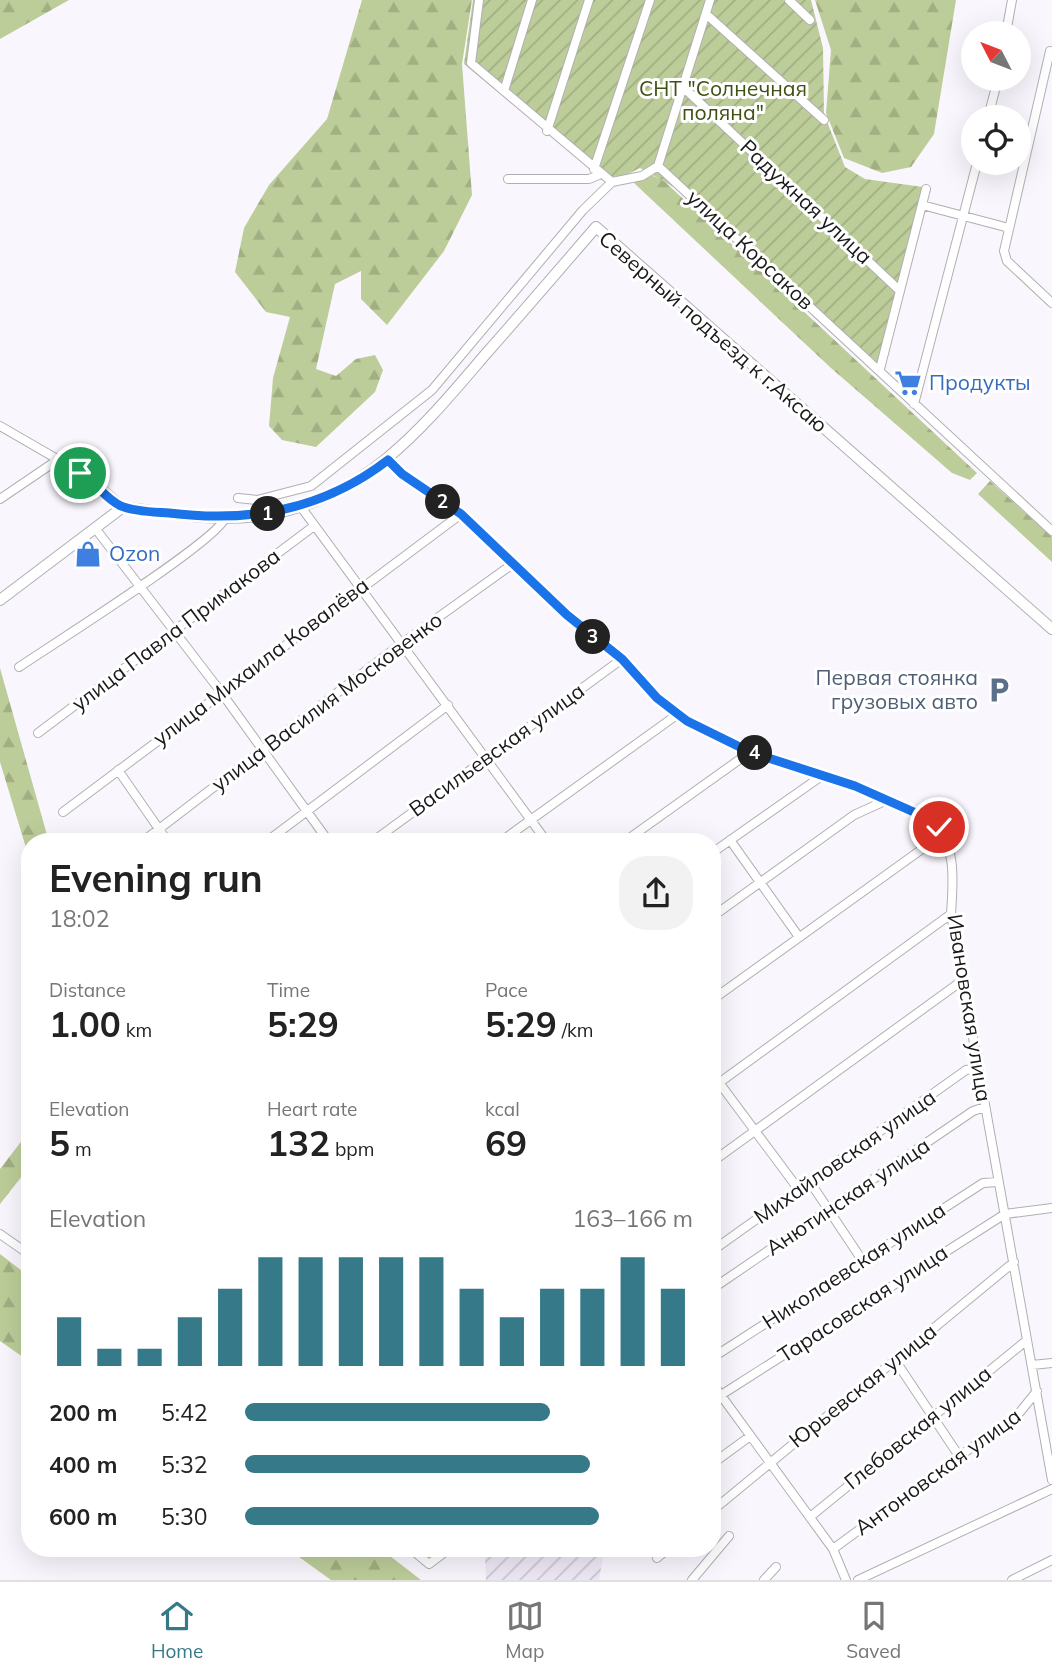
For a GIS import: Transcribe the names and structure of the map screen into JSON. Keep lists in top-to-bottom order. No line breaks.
{"streets":{"street":["Радужная улица","улица Корсаков","Северный подъезд к г.Аксаю","улица Павла Примакова","улица Михаила Ковалёва","улица Василия Московенко","Васильевская улица","Ивановская улица","Михайловская улица","Анютинская улица","Николаевская улица","Тарасовская улица","Юрьевская улица","Глебовская улица","Антоновская улица"]},"crossings":[["Ивановская улица","Михайловская улица"],["Ивановская улица","Анютинская улица"],["Ивановская улица","Николаевская улица"],["Ивановская улица","Тарасовская улица"],["Ивановская улица","Юрьевская улица"],["Ивановская улица","Глебовская улица"],["Ивановская улица","Антоновская улица"]],"parks":["СНТ \"Солнечная поляна\""],"places":{"supermarket":["Продукты"],"shop":["Ozon"],"parking":["Первая стоянка грузовых авто"]},"north":"top left","page":{"pins":["2","1","3","4"],"heading":["Evening run","18:02"],"stats":[["Distance","1.00 km"],["Time","5:29"],["Pace","5:29 /km"],["Elevation","5 m"],["Heart rate","132 bpm"],["kcal","69"]],"chart":["Elevation","163–166 m"],"list":[{"name":"200 m","note":"5:42"},{"name":"400 m","note":"5:32"},{"name":"600 m","note":"5:30"}],"tabs":["Home","Map","Saved"]}}
